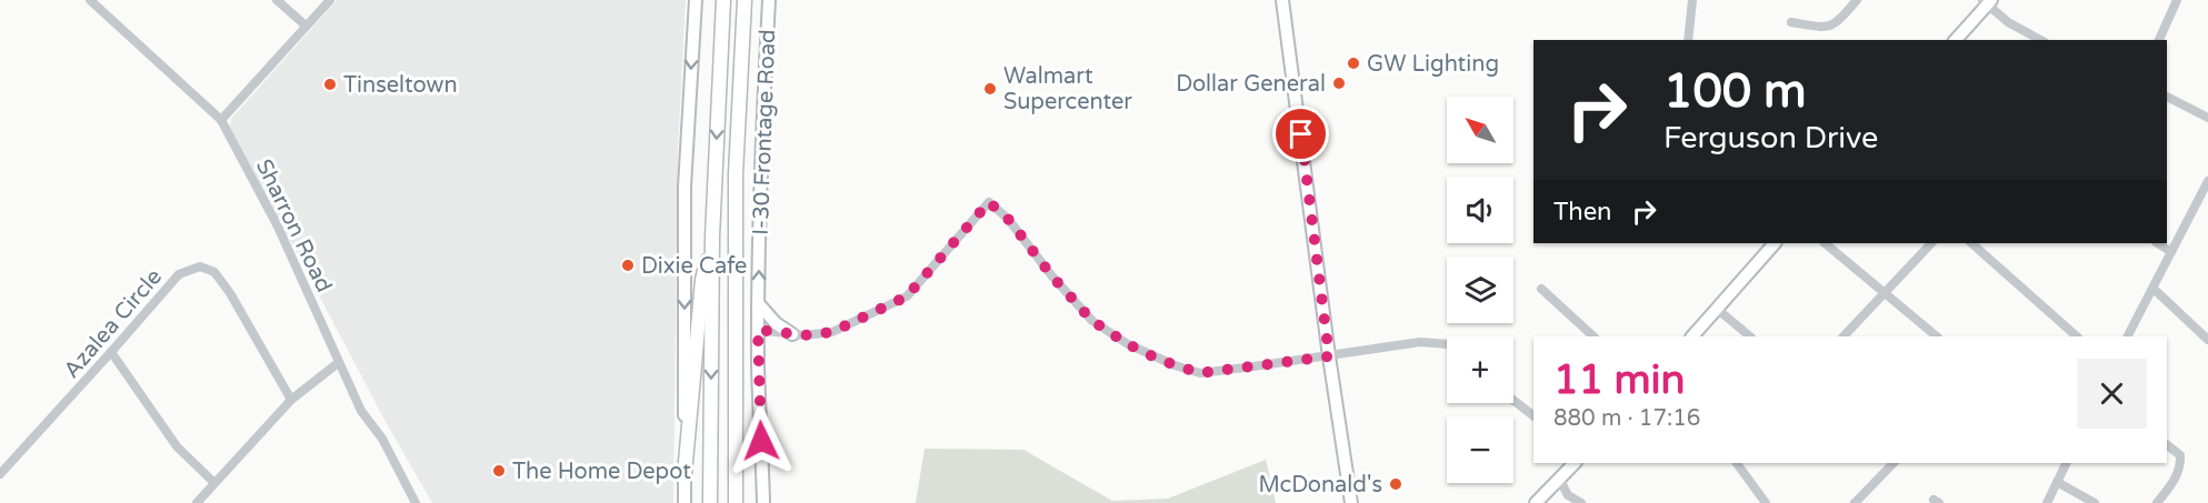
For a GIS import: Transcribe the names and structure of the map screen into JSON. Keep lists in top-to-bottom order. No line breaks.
{"streets":{"main road":["I-30 Frontage Road"],"street":["Sharron Road","Azalea Circle"]},"places":["GW Lighting","Dollar General","Tinseltown","Walmart Supercenter","Dixie Cafe","The Home Depot","McDonald's"],"north":"top left","page":{"turn":["100 m","Ferguson Drive"],"map_buttons":["+","−"],"then":"Then","heading":["11 min","880 m · 17:16"]}}
